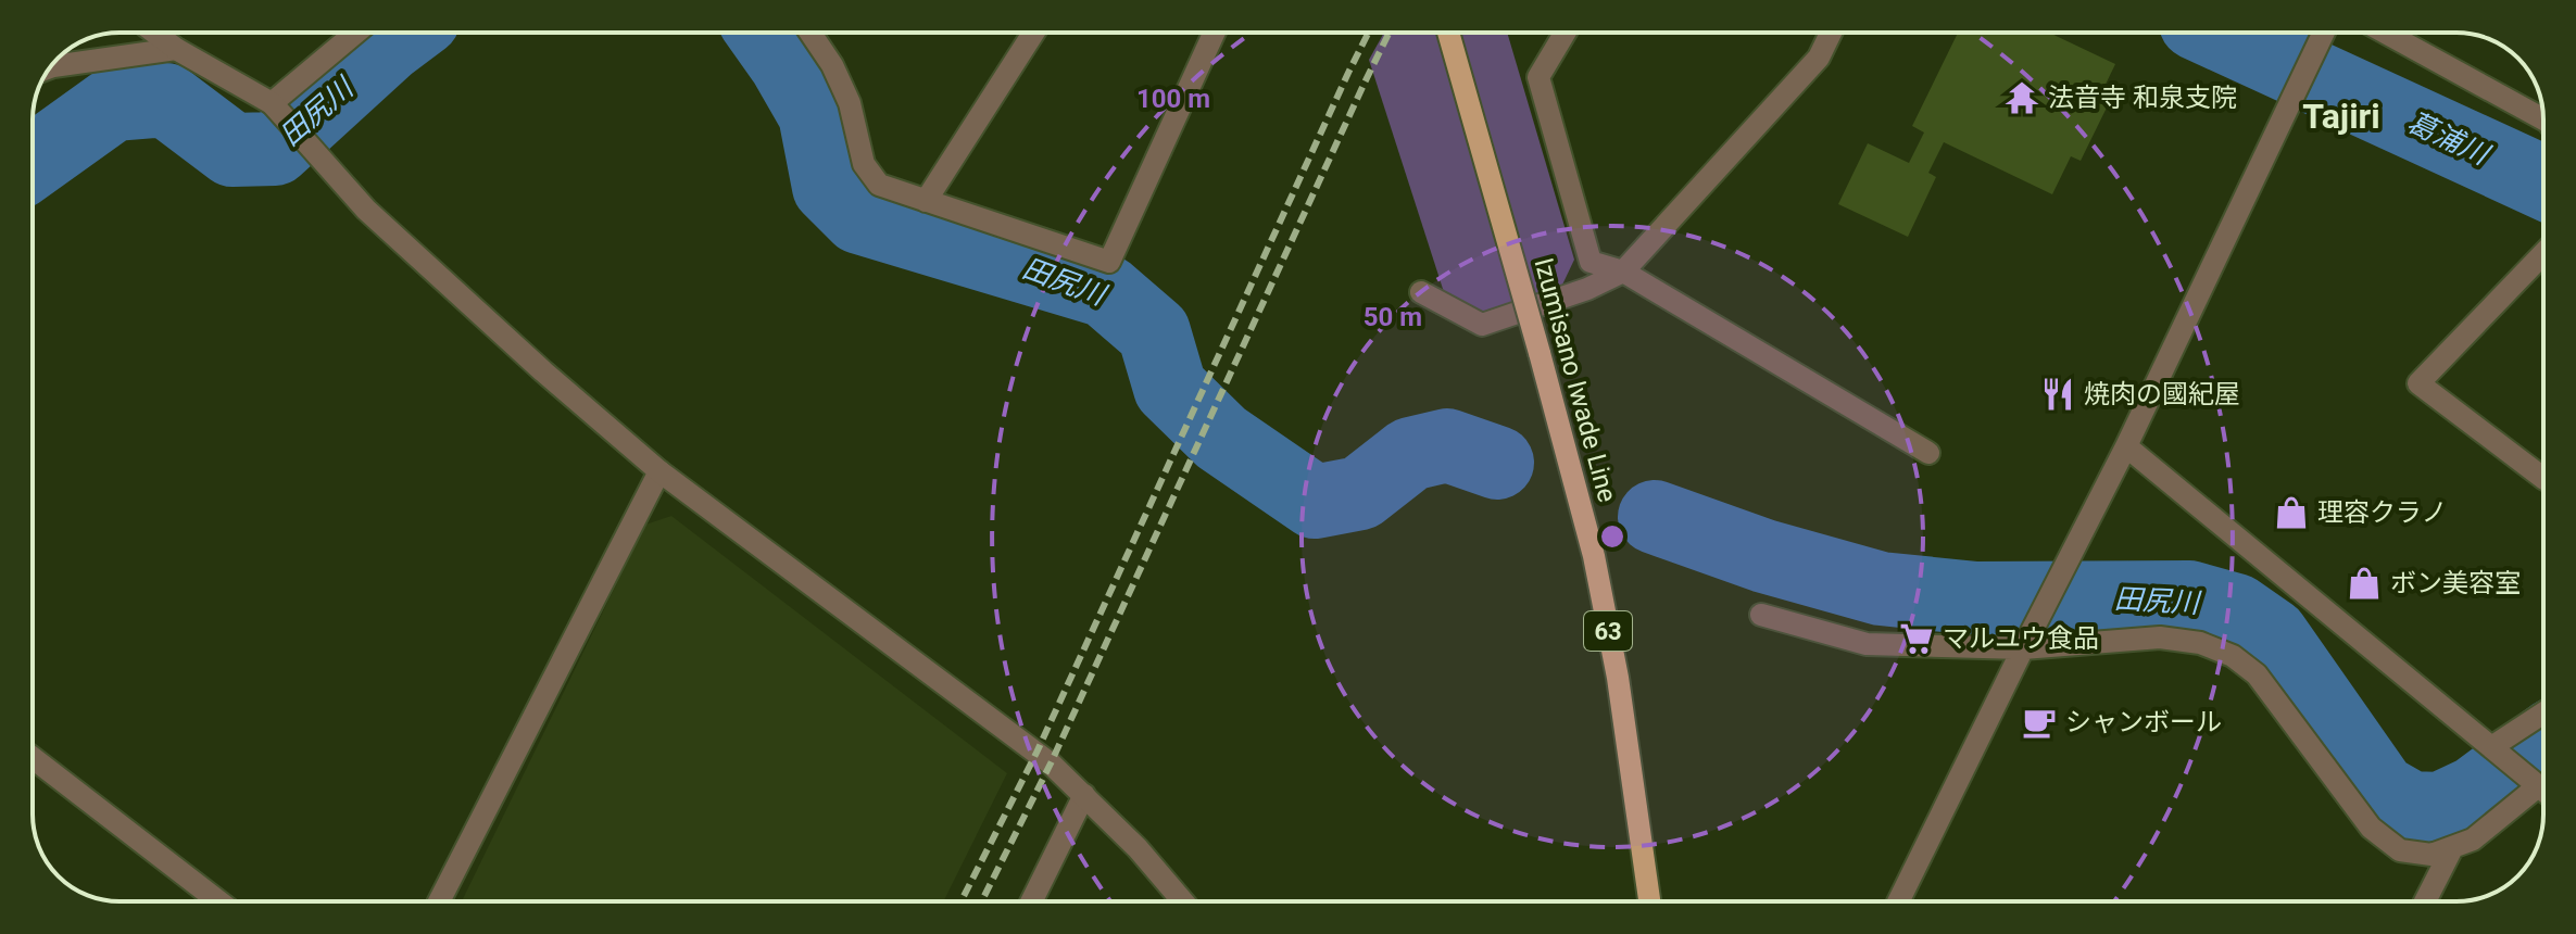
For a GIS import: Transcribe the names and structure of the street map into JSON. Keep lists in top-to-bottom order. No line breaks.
{"streets":{"main road":["Izumisano Iwade Line","63"]},"districts":["Tajiri"],"water":["田尻川","葛浦川"],"places":{"temple":["法音寺 和泉支院"],"restaurant":["焼肉の國紀屋"],"shop":["理容クラノ","ボン美容室"],"supermarket":["マルユウ食品"],"cafe":["シャンボール"]},"rings":["100 m","50 m"]}
